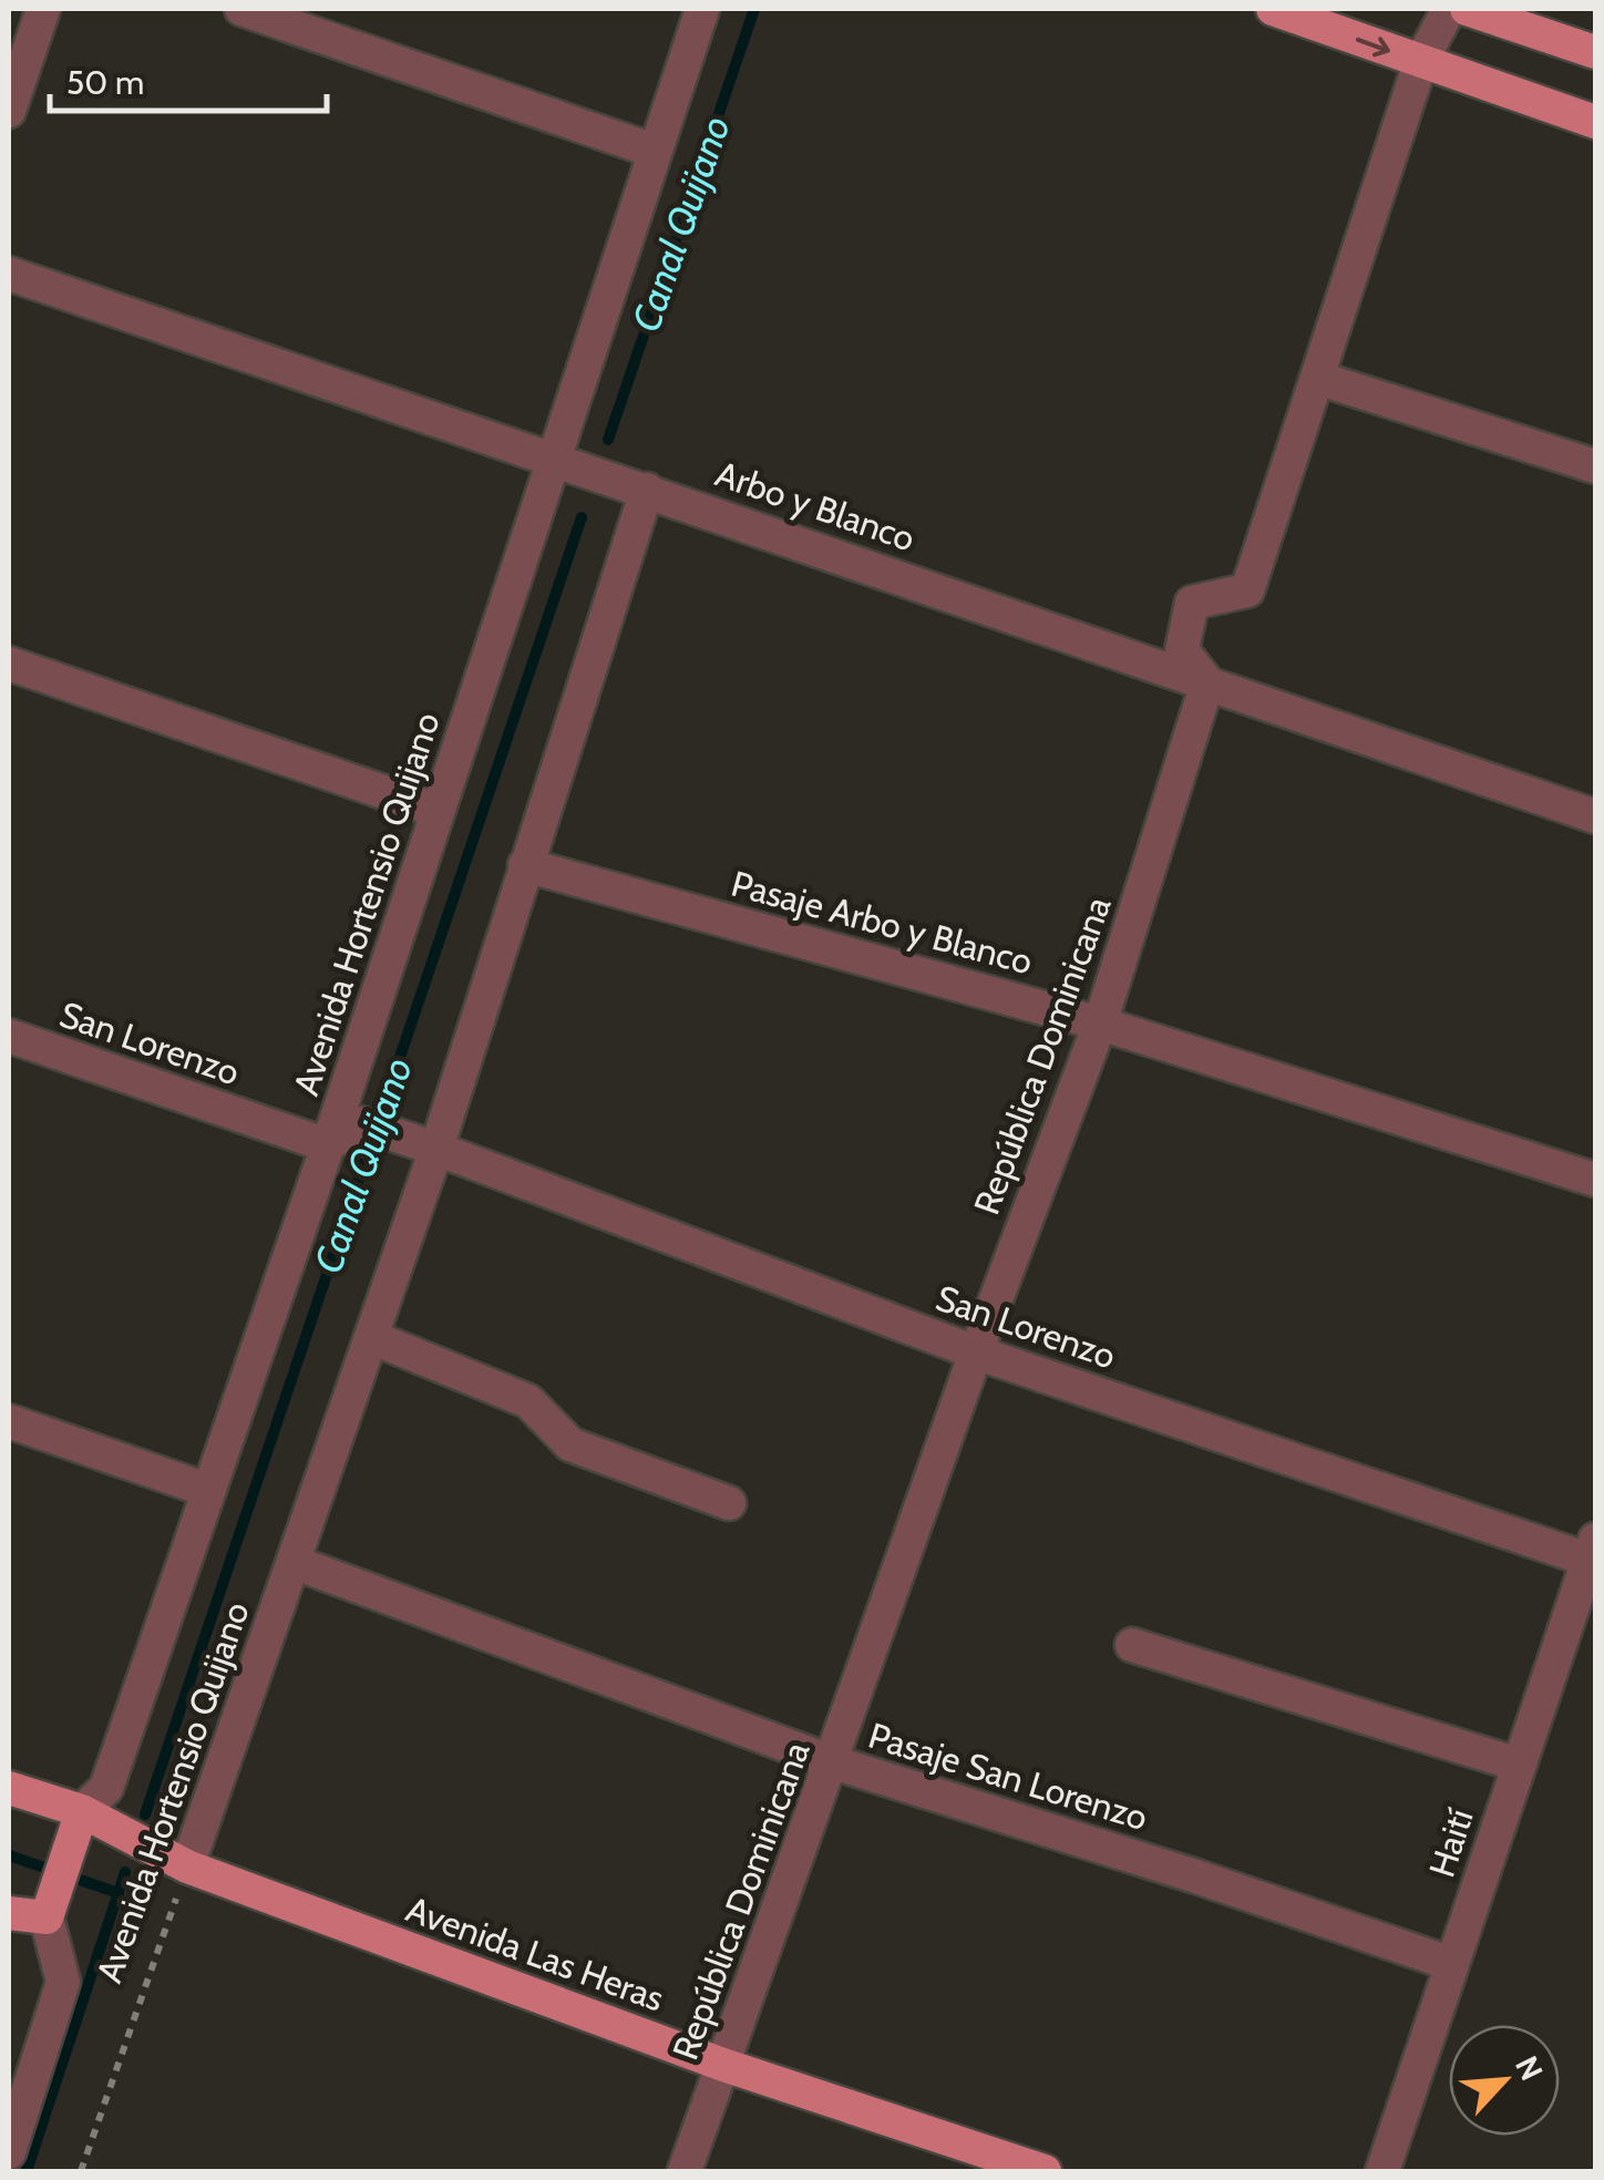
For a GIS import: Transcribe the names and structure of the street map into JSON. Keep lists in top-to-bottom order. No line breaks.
{"streets":{"main road":["Avenida Las Heras"],"street":["Arbo y Blanco","Avenida Hortensio Quijano","Pasaje Arbo y Blanco","San Lorenzo","República Dominicana","Pasaje San Lorenzo","Haití"]},"crossings":[["Arbo y Blanco","Avenida Hortensio Quijano"],["Arbo y Blanco","República Dominicana"],["Avenida Hortensio Quijano","Pasaje Arbo y Blanco"],["Avenida Hortensio Quijano","San Lorenzo"],["Avenida Hortensio Quijano","Pasaje San Lorenzo"],["Avenida Hortensio Quijano","Avenida Las Heras"],["Pasaje Arbo y Blanco","República Dominicana"],["San Lorenzo","República Dominicana"],["San Lorenzo","Haití"],["República Dominicana","Pasaje San Lorenzo"],["República Dominicana","Avenida Las Heras"],["Pasaje San Lorenzo","Haití"]],"water":["Canal Quijano"],"scale_bar":"50 m","north":"top right"}
